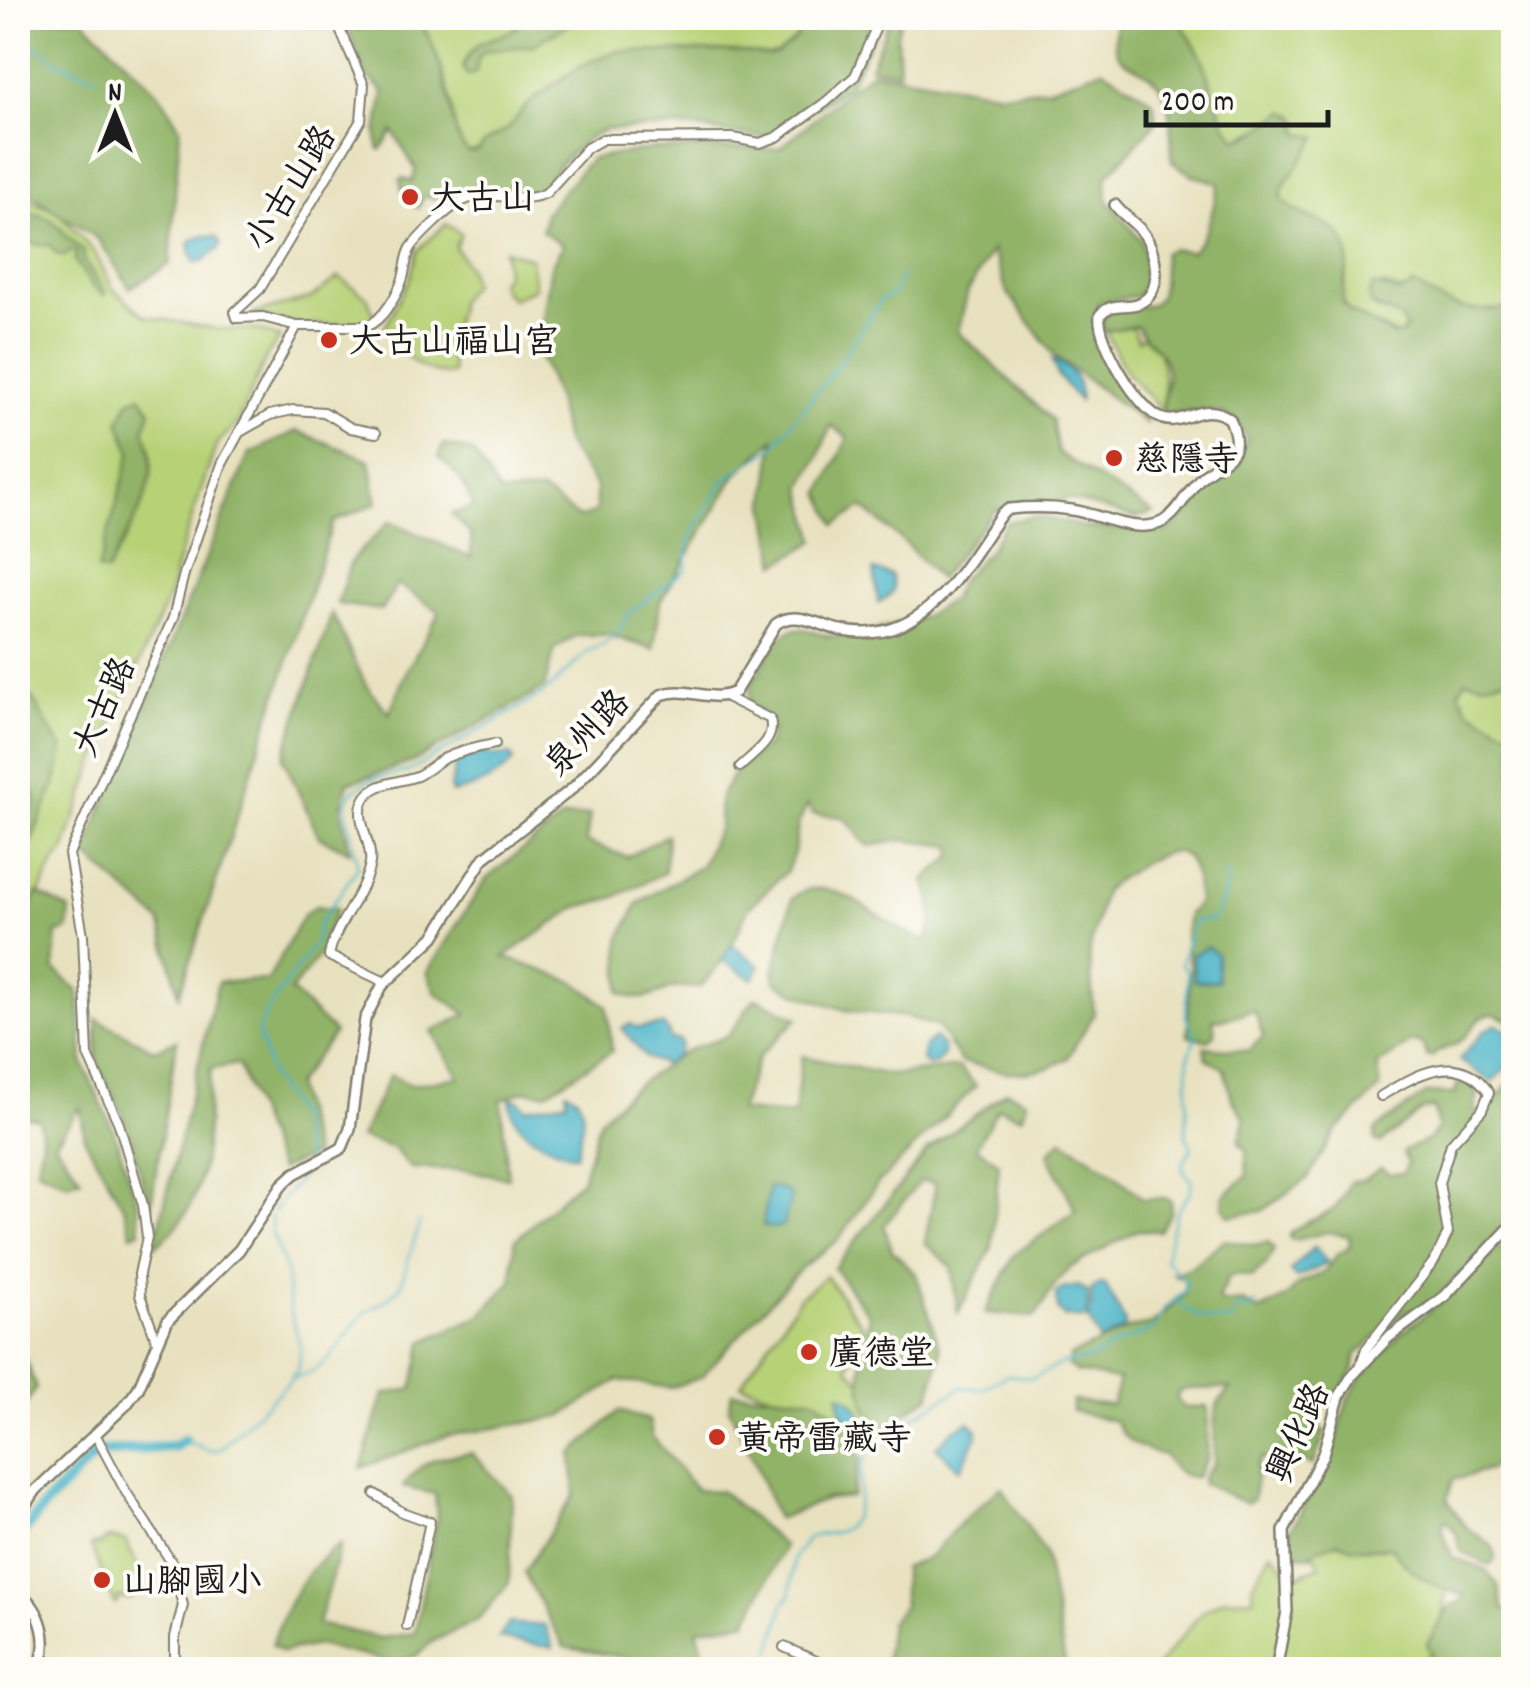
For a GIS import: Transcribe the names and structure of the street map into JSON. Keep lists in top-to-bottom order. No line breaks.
{"streets":{"street":["小古山路","大古路","泉州路","興化路"]},"crossings":[["小古山路","大古路"],["大古路","泉州路"]],"places":["大古山","大古山福山宮","慈隱寺","廣德堂","黃帝雷藏寺","山腳國小"],"scale_bar":"200 m","north":"top"}
